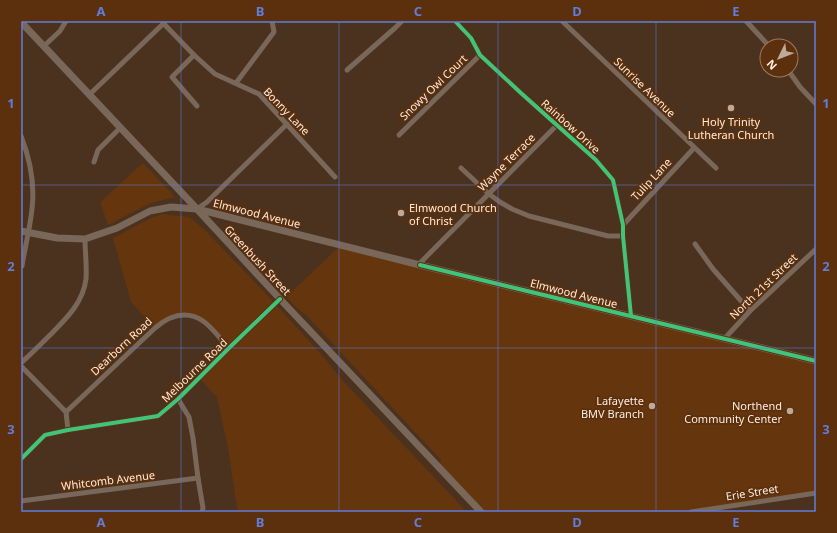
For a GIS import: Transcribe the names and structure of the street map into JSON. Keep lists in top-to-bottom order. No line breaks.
{"streets":{"main road":["Elmwood Avenue","Greenbush Street"],"street":["Snowy Owl Court","Sunrise Avenue","Bonny Lane","Rainbow Drive","Wayne Terrace","Tulip Lane","North 21st Street","Dearborn Road","Melbourne Road","Whitcomb Avenue","Erie Street"]},"crossings":[["Snowy Owl Court","Rainbow Drive"],["Sunrise Avenue","Tulip Lane"],["Rainbow Drive","Wayne Terrace"],["Rainbow Drive","Tulip Lane"],["Rainbow Drive","Elmwood Avenue"],["Wayne Terrace","Elmwood Avenue"],["Elmwood Avenue","Greenbush Street"],["Elmwood Avenue","North 21st Street"],["Greenbush Street","Melbourne Road"],["Dearborn Road","Melbourne Road"]],"places":["Holy Trinity Lutheran Church","Elmwood Church of Christ","Lafayette BMV Branch","Northend Community Center"],"north":"bottom left","grid":{"columns":["A","B","C","D","E"],"rows":["1","2","3"]}}
